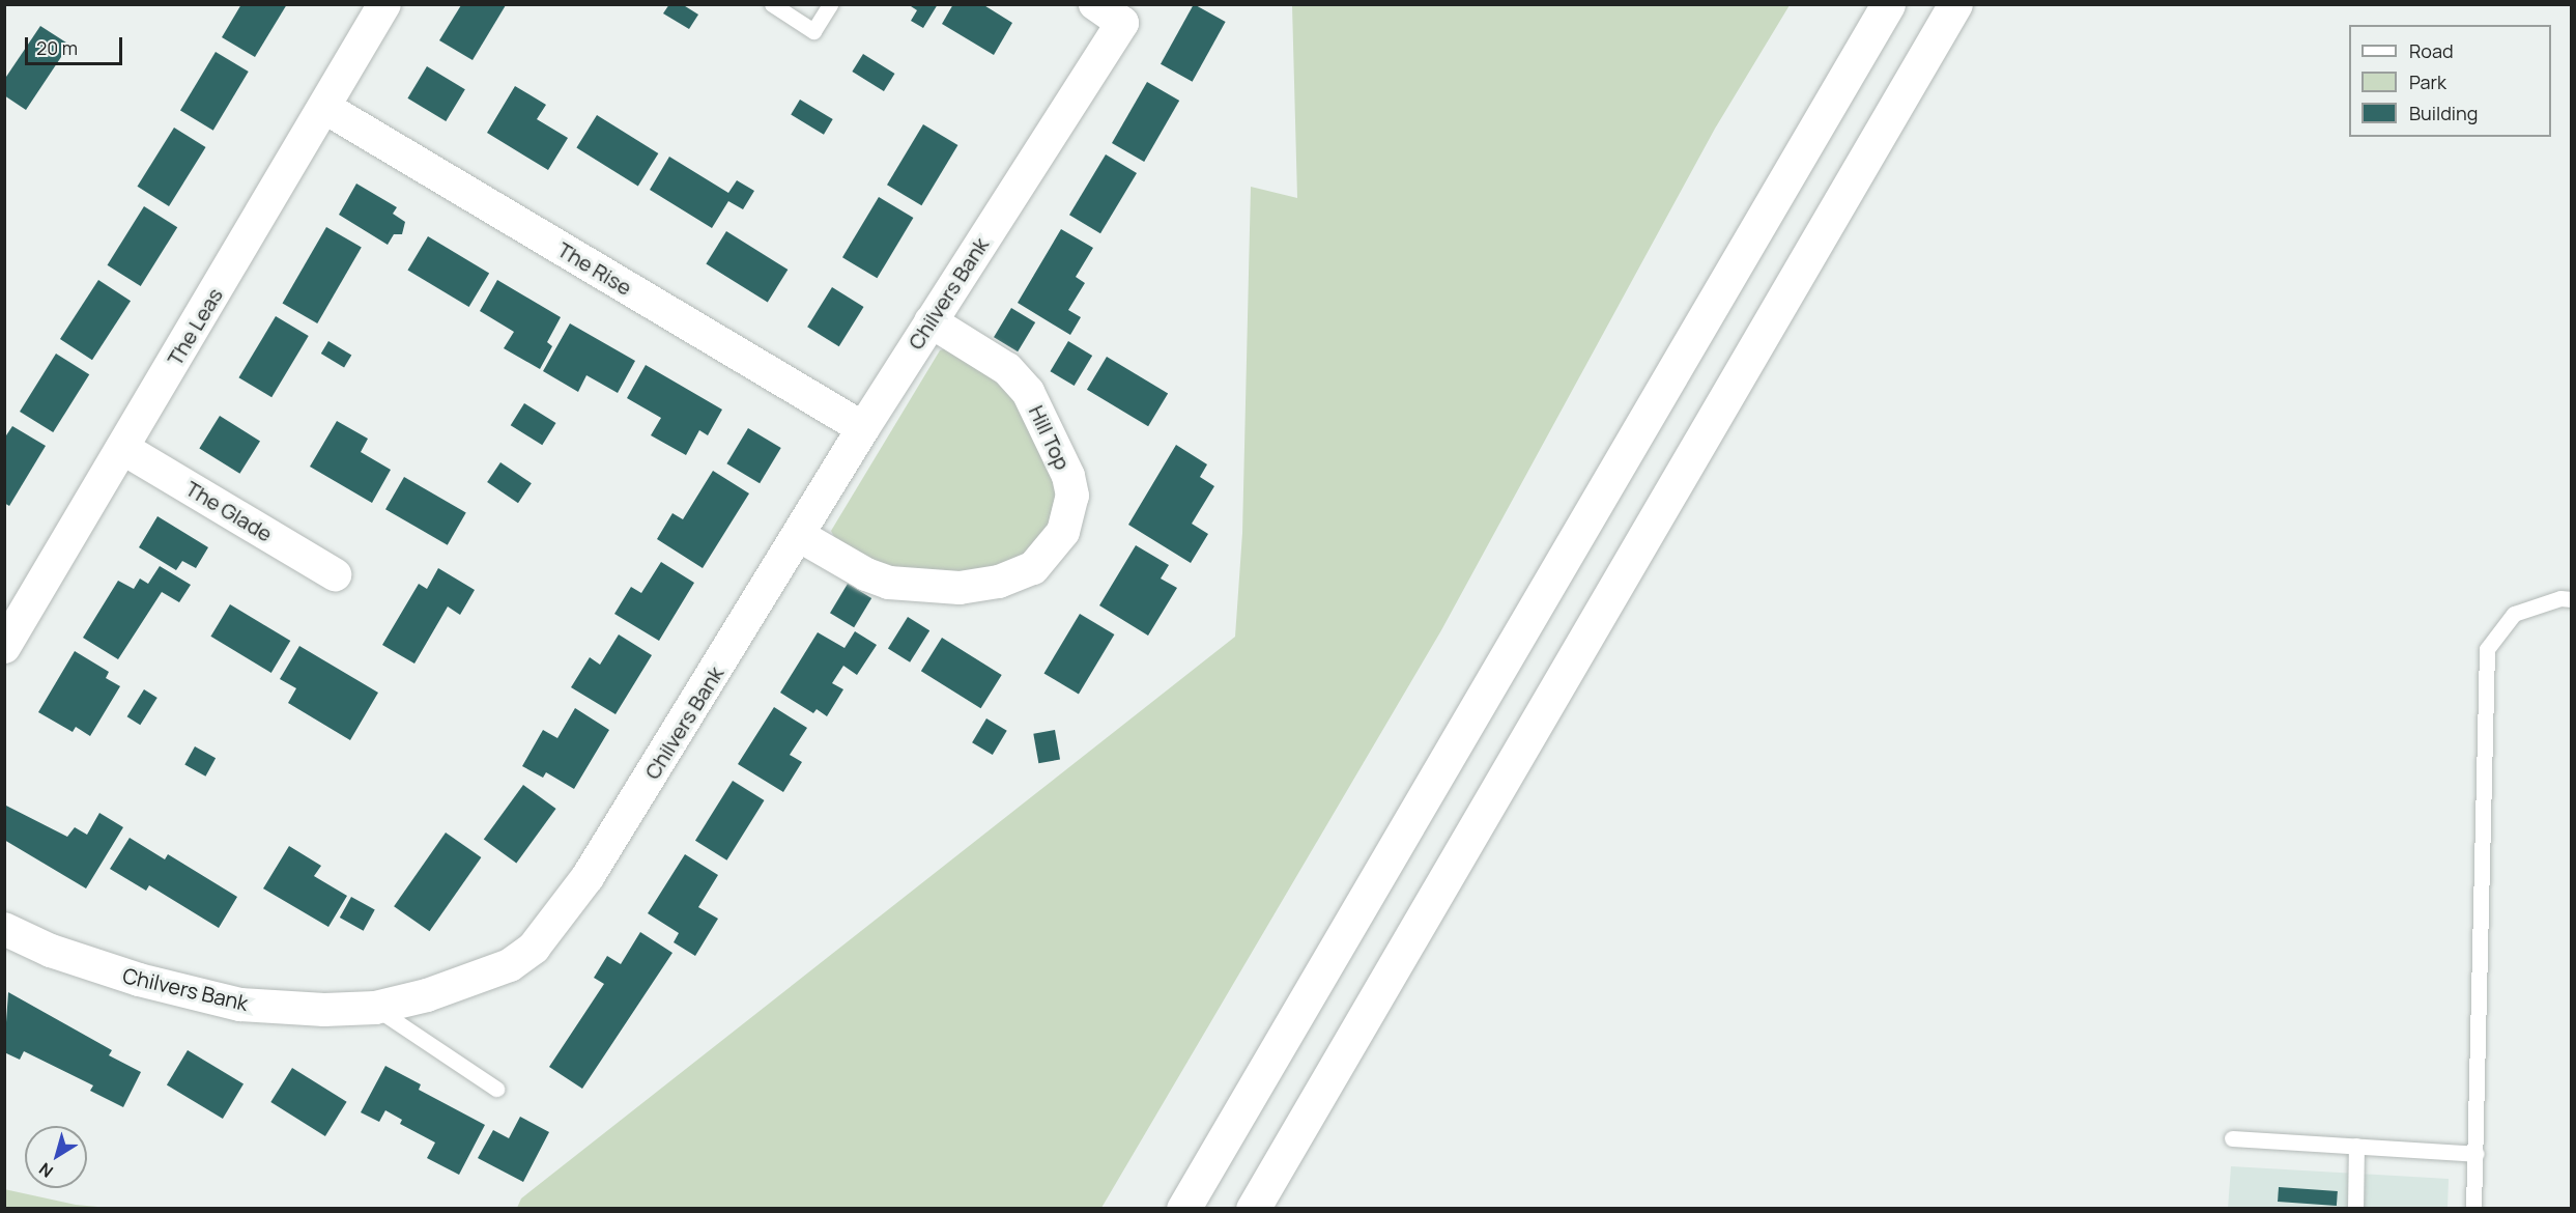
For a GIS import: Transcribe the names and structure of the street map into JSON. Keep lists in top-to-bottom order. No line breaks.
{"streets":{"street":["The Rise","Chilvers Bank","The Leas","Hill Top","The Glade"]},"crossings":[["The Rise","Chilvers Bank"],["The Rise","The Leas"],["Chilvers Bank","Hill Top"],["The Leas","The Glade"]],"legend":["Road","Park","Building"],"scale_bar":"20 m","north":"bottom left"}
